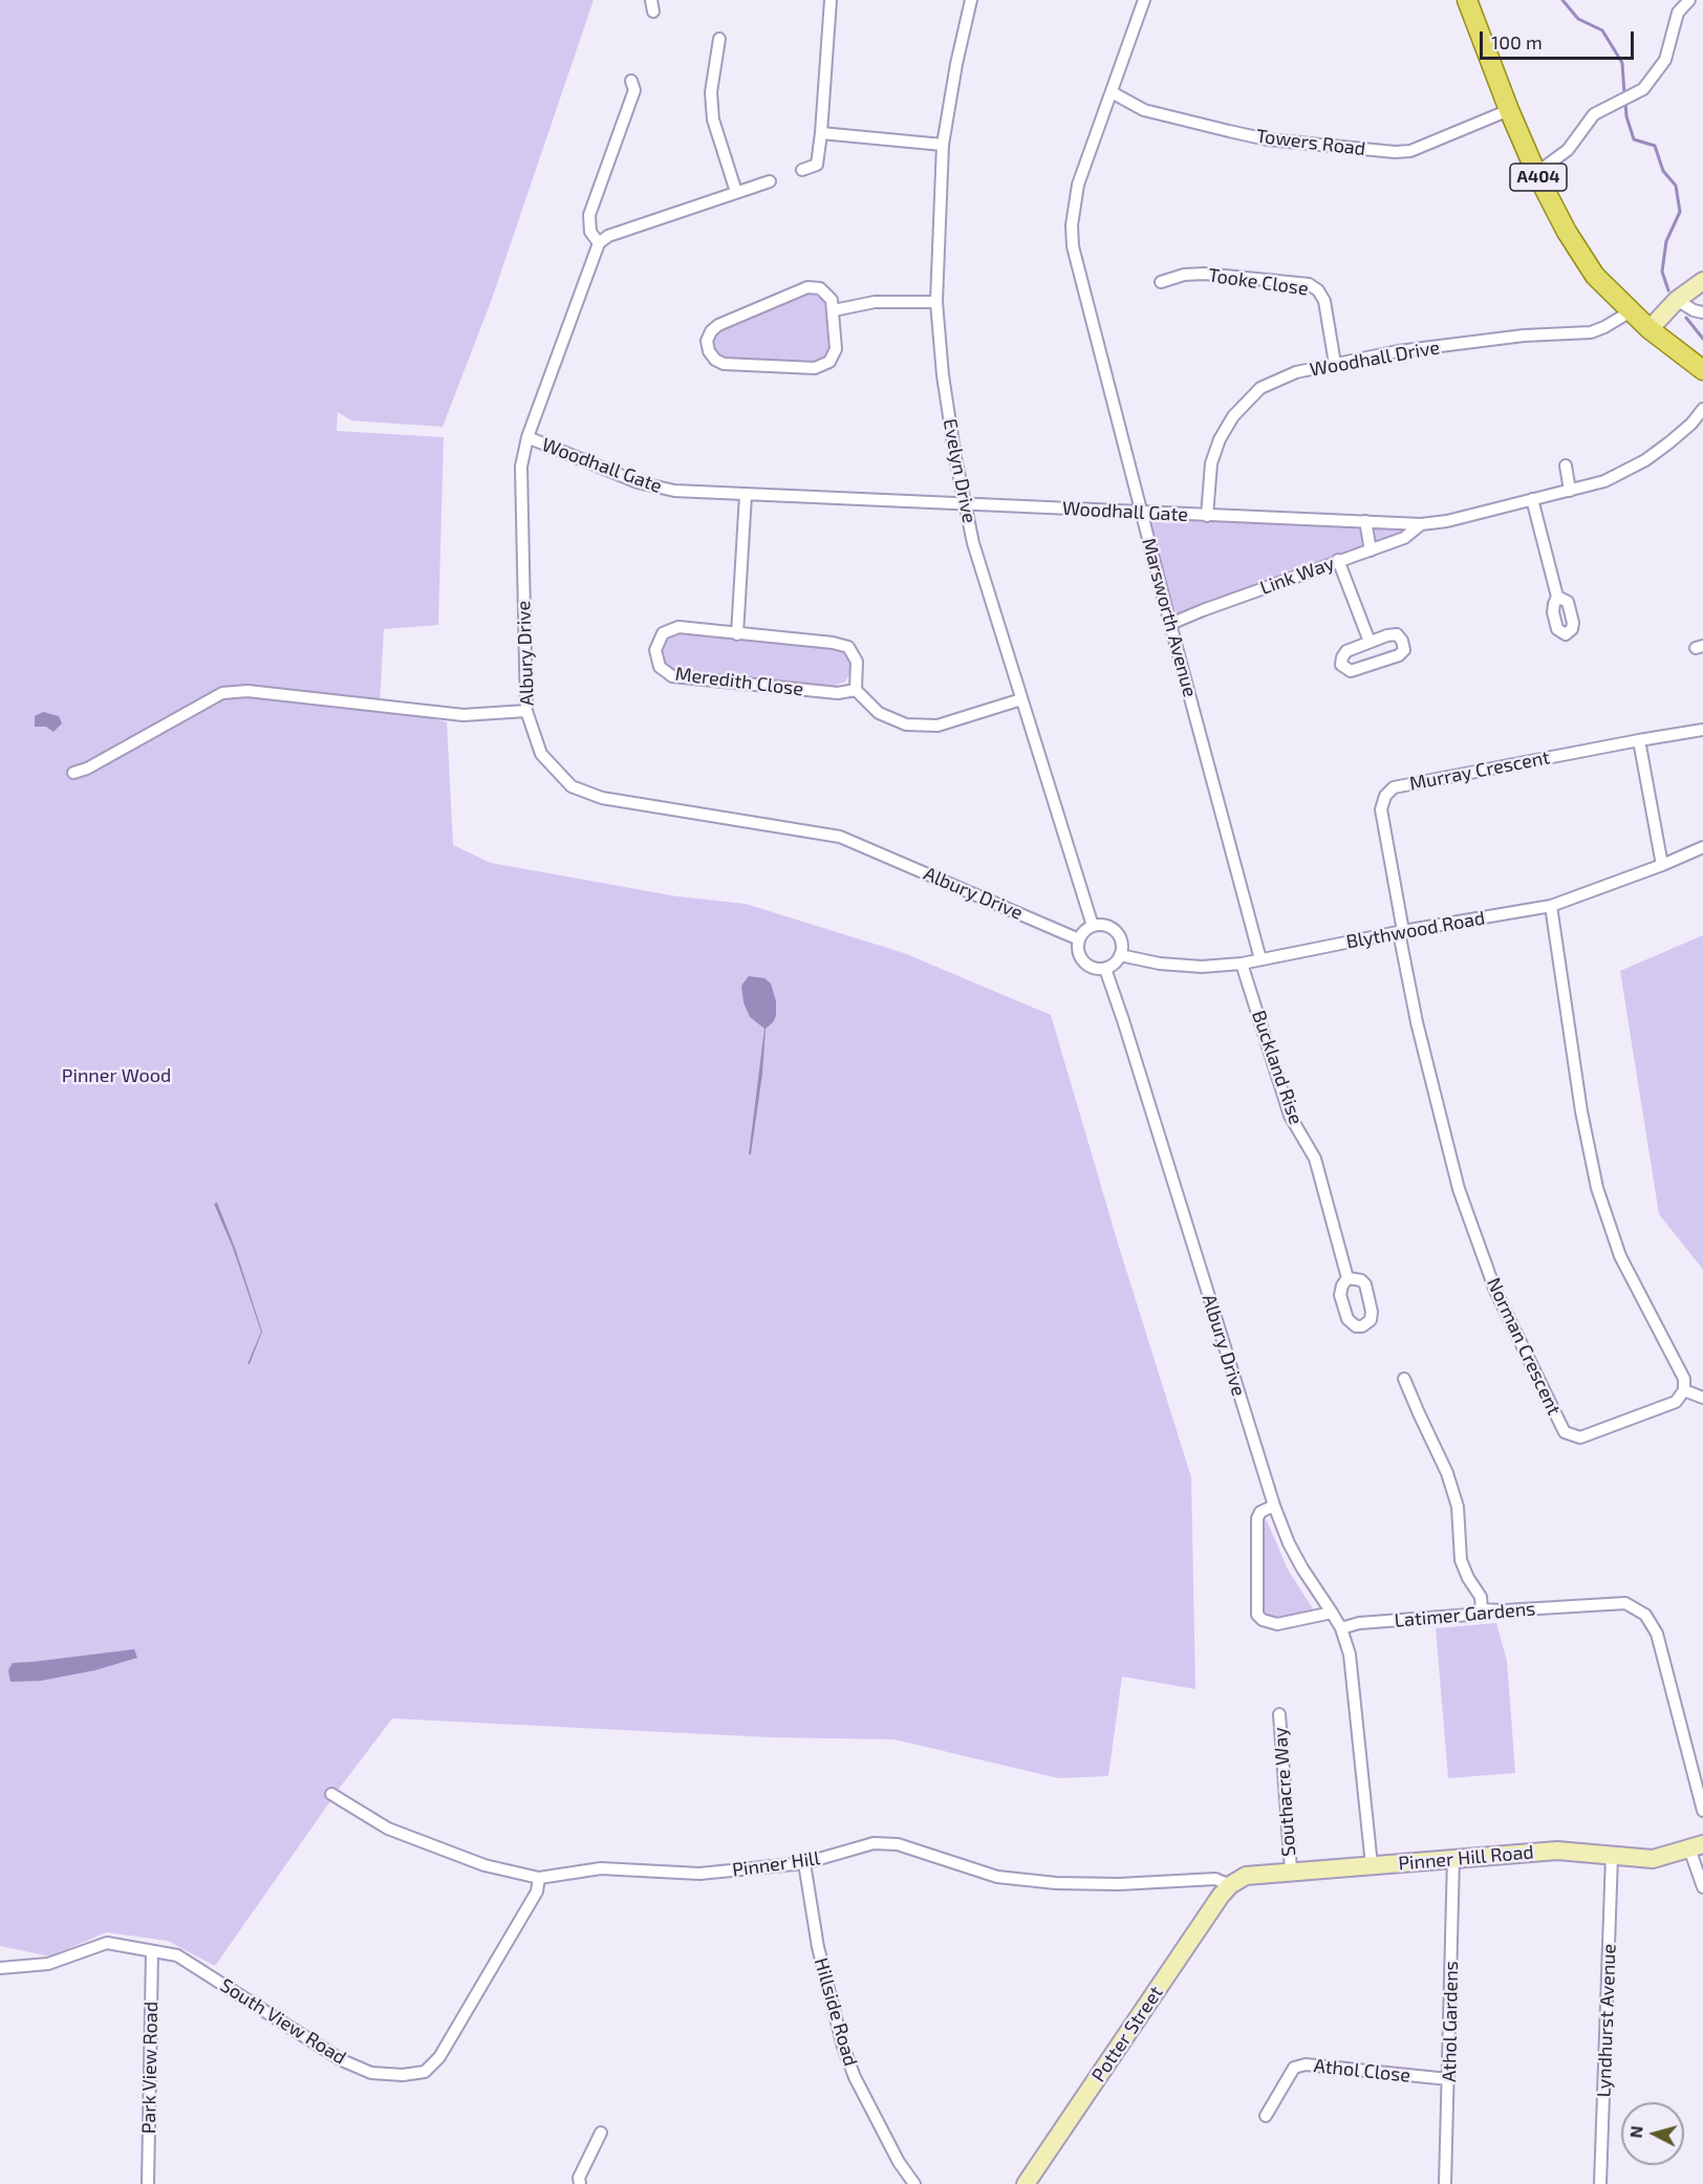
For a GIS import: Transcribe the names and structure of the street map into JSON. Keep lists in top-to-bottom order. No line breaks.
{"streets":{"main road":["A404"],"street":["Towers Road","Tooke Close","Woodhall Drive","Woodhall Gate","Evelyn Drive","Link Way","Marsworth Avenue","Albury Drive","Meredith Close","Murray Crescent","Blythwood Road","Buckland Rise","Norman Crescent","Latimer Gardens","Southacre Way","Pinner Hill Road","Pinner Hill","Hillside Road","Lyndhurst Avenue","South View Road","Athol Gardens","Potter Street","Park View Road","Athol Close"]},"crossings":[["Towers Road","A404"],["Towers Road","Marsworth Avenue"],["A404","Woodhall Drive"],["Tooke Close","Woodhall Drive"],["Woodhall Drive","Woodhall Gate"],["Woodhall Gate","Evelyn Drive"],["Woodhall Gate","Link Way"],["Woodhall Gate","Marsworth Avenue"],["Woodhall Gate","Albury Drive"],["Evelyn Drive","Albury Drive"],["Evelyn Drive","Blythwood Road"],["Link Way","Marsworth Avenue"],["Marsworth Avenue","Blythwood Road"],["Albury Drive","Blythwood Road"],["Albury Drive","Latimer Gardens"],["Albury Drive","Pinner Hill Road"],["Murray Crescent","Blythwood Road"],["Murray Crescent","Norman Crescent"],["Blythwood Road","Buckland Rise"],["Blythwood Road","Norman Crescent"],["Southacre Way","Pinner Hill Road"],["Pinner Hill Road","Pinner Hill"],["Pinner Hill Road","Lyndhurst Avenue"],["Pinner Hill Road","Athol Gardens"],["Pinner Hill Road","Potter Street"],["Pinner Hill","Hillside Road"],["Pinner Hill","South View Road"],["Pinner Hill","Potter Street"],["South View Road","Park View Road"],["Athol Gardens","Athol Close"]],"parks":["Pinner Wood"],"scale_bar":"100 m","north":"left"}
